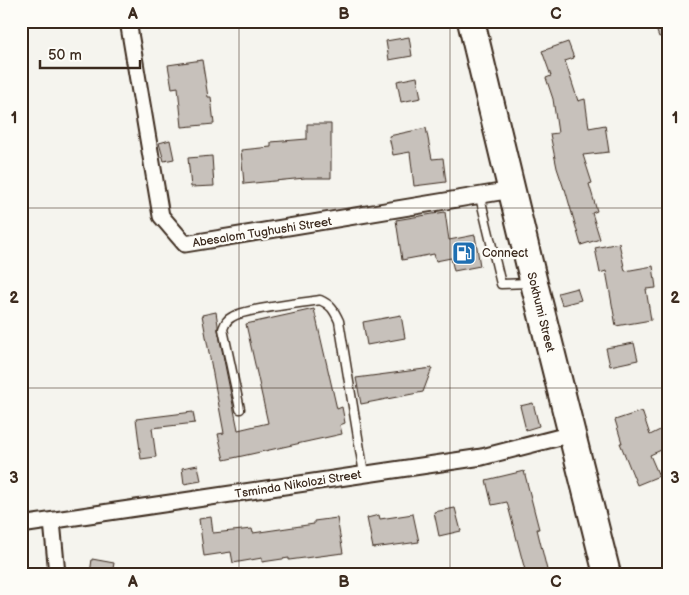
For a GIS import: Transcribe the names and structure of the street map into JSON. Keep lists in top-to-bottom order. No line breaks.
{"streets":{"highway":["Sokhumi Street"],"street":["Abesalom Tughushi Street","Tsminda Nikolozi Street"]},"crossings":[["Abesalom Tughushi Street","Sokhumi Street"],["Sokhumi Street","Tsminda Nikolozi Street"]],"places":{"fuel station":["Connect"]},"scale_bar":"50 m","grid":{"columns":["A","B","C"],"rows":["1","2","3"]}}
